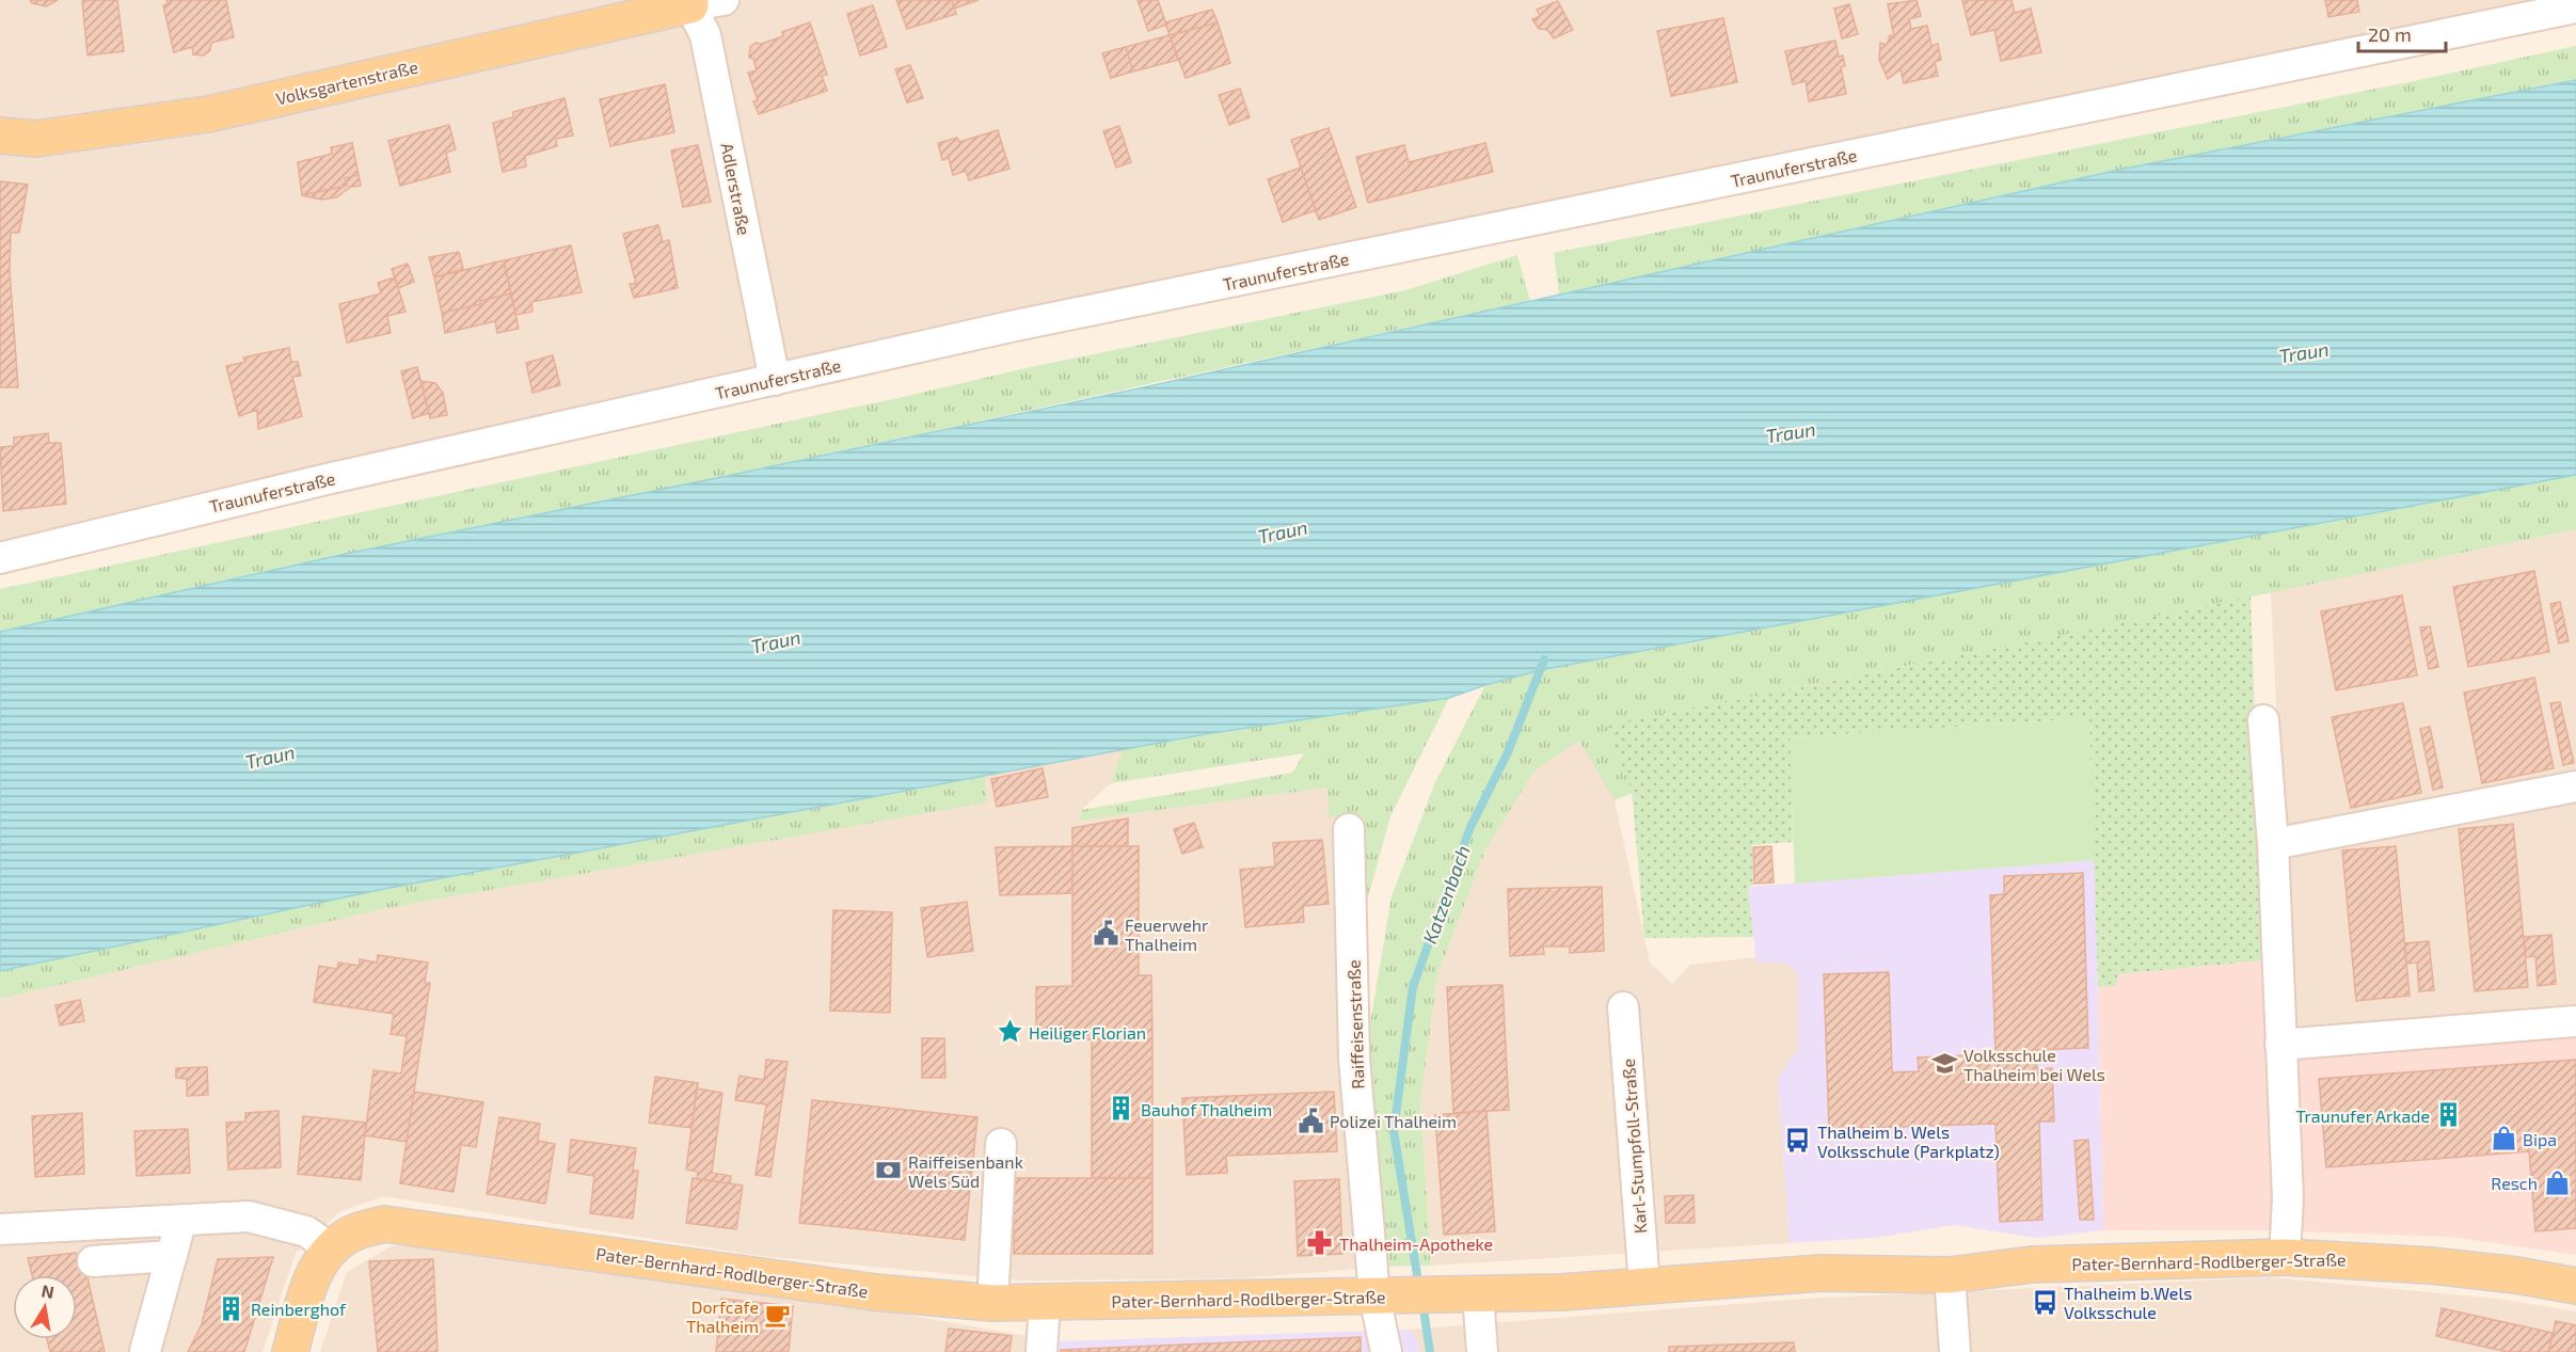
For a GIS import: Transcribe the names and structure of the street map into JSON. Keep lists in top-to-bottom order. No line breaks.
{"streets":{"main road":["Volksgartenstraße","Pater-Bernhard-Rodlberger-Straße"],"street":["Traunuferstraße","Adlerstraße","Raiffeisenstraße","Karl-Stumpfoll-Straße"]},"crossings":[["Volksgartenstraße","Adlerstraße"],["Traunuferstraße","Adlerstraße"],["Raiffeisenstraße","Pater-Bernhard-Rodlberger-Straße"],["Karl-Stumpfoll-Straße","Pater-Bernhard-Rodlberger-Straße"]],"water":["Traun","Katzenbach"],"places":{"public building":["Feuerwehr Thalheim","Polizei Thalheim"],"place":["Heiliger Florian"],"school or university":["Volksschule Thalheim bei Wels"],"building":["Bauhof Thalheim","Traunufer Arkade","Reinberghof"],"shop":["Bipa","Resch"],"bus stop":["Thalheim b. Wels Volksschule (Parkplatz)","Thalheim b.Wels Volksschule"],"bank":["Raiffeisenbank Wels Süd"],"pharmacy":["Thalheim-Apotheke"],"cafe":["Dorfcafe Thalheim"]},"scale_bar":"20 m","north":"top"}
